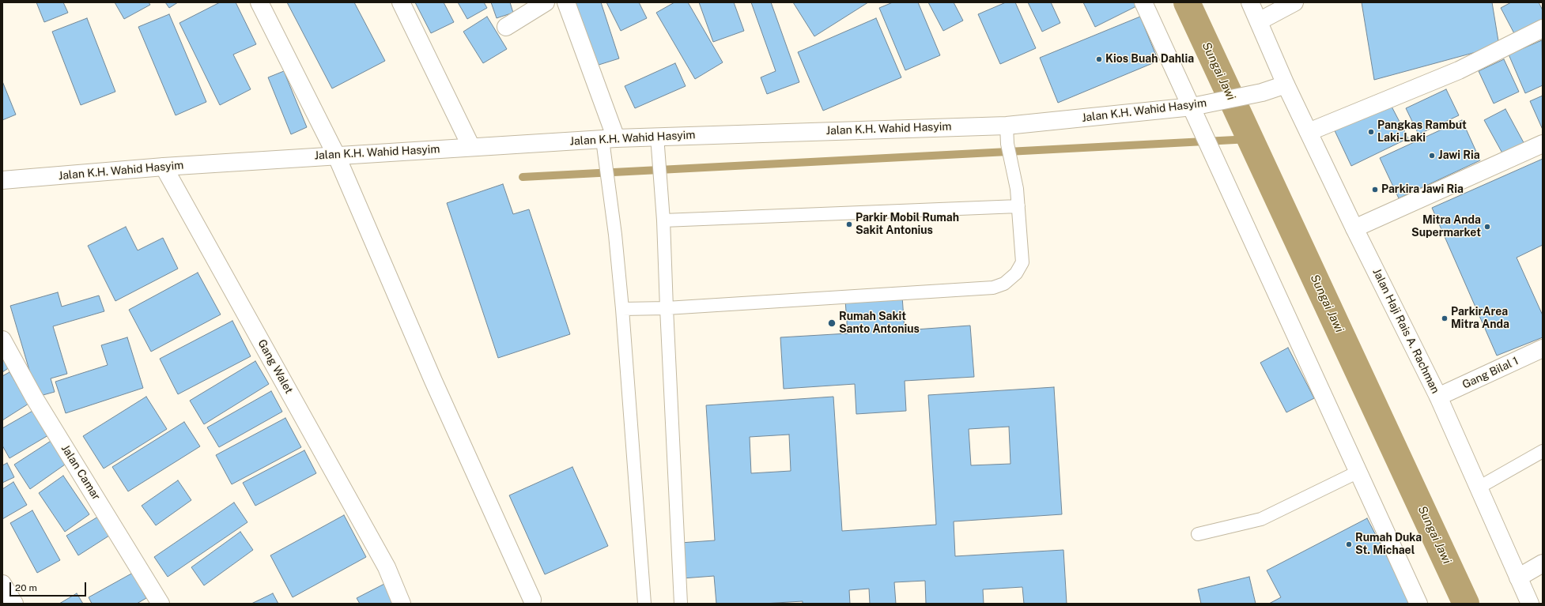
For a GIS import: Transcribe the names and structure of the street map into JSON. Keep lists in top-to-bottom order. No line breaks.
{"streets":{"street":["Jalan K.H. Wahid Hasyim","Jalan Haji Rais A. Rachman","Gang Walet","Gang Bilal 1","Jalan Camar"]},"crossings":[["Jalan K.H. Wahid Hasyim","Jalan Haji Rais A. Rachman"],["Jalan K.H. Wahid Hasyim","Gang Walet"],["Jalan Haji Rais A. Rachman","Gang Bilal 1"]],"water":["Sungai Jawi"],"places":["Kios Buah Dahlia","Pangkas Rambut Laki-Laki","Jawi Ria","Parkira Jawi Ria","Parkir Mobil Rumah Sakit Antonius","Mitra Anda Supermarket","ParkirArea Mitra Anda","Rumah Sakit Santo Antonius","Rumah Duka St. Michael"],"scale_bar":"20 m"}
